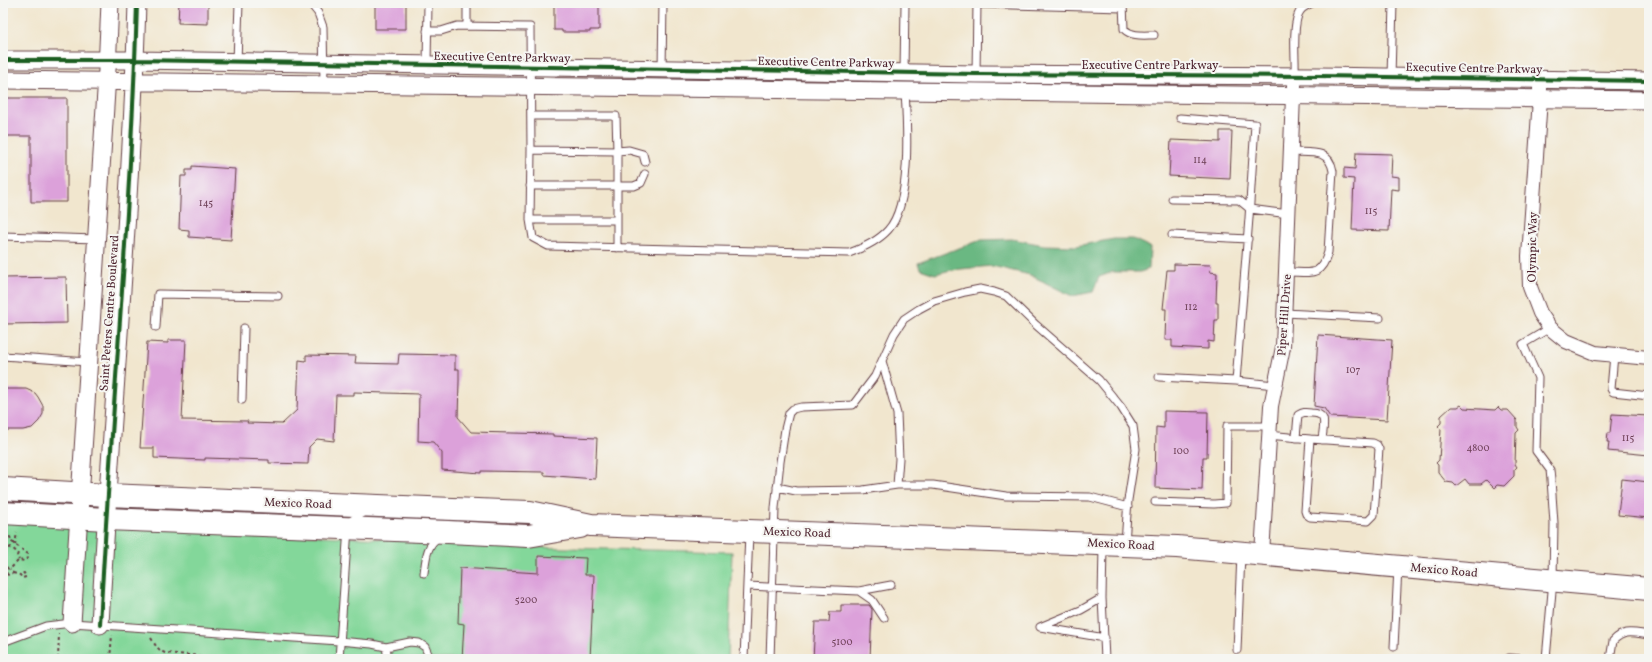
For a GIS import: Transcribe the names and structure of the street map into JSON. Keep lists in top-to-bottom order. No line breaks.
{"streets":{"main road":["Mexico Road"],"street":["Executive Centre Parkway","Olympic Way","Saint Peters Centre Boulevard","Piper Hill Drive"]},"crossings":[["Executive Centre Parkway","Olympic Way"],["Executive Centre Parkway","Saint Peters Centre Boulevard"],["Executive Centre Parkway","Piper Hill Drive"],["Saint Peters Centre Boulevard","Mexico Road"],["Piper Hill Drive","Mexico Road"]],"house_numbers":["114","145","115","112","107","115","4800","100","5200","5100"]}
